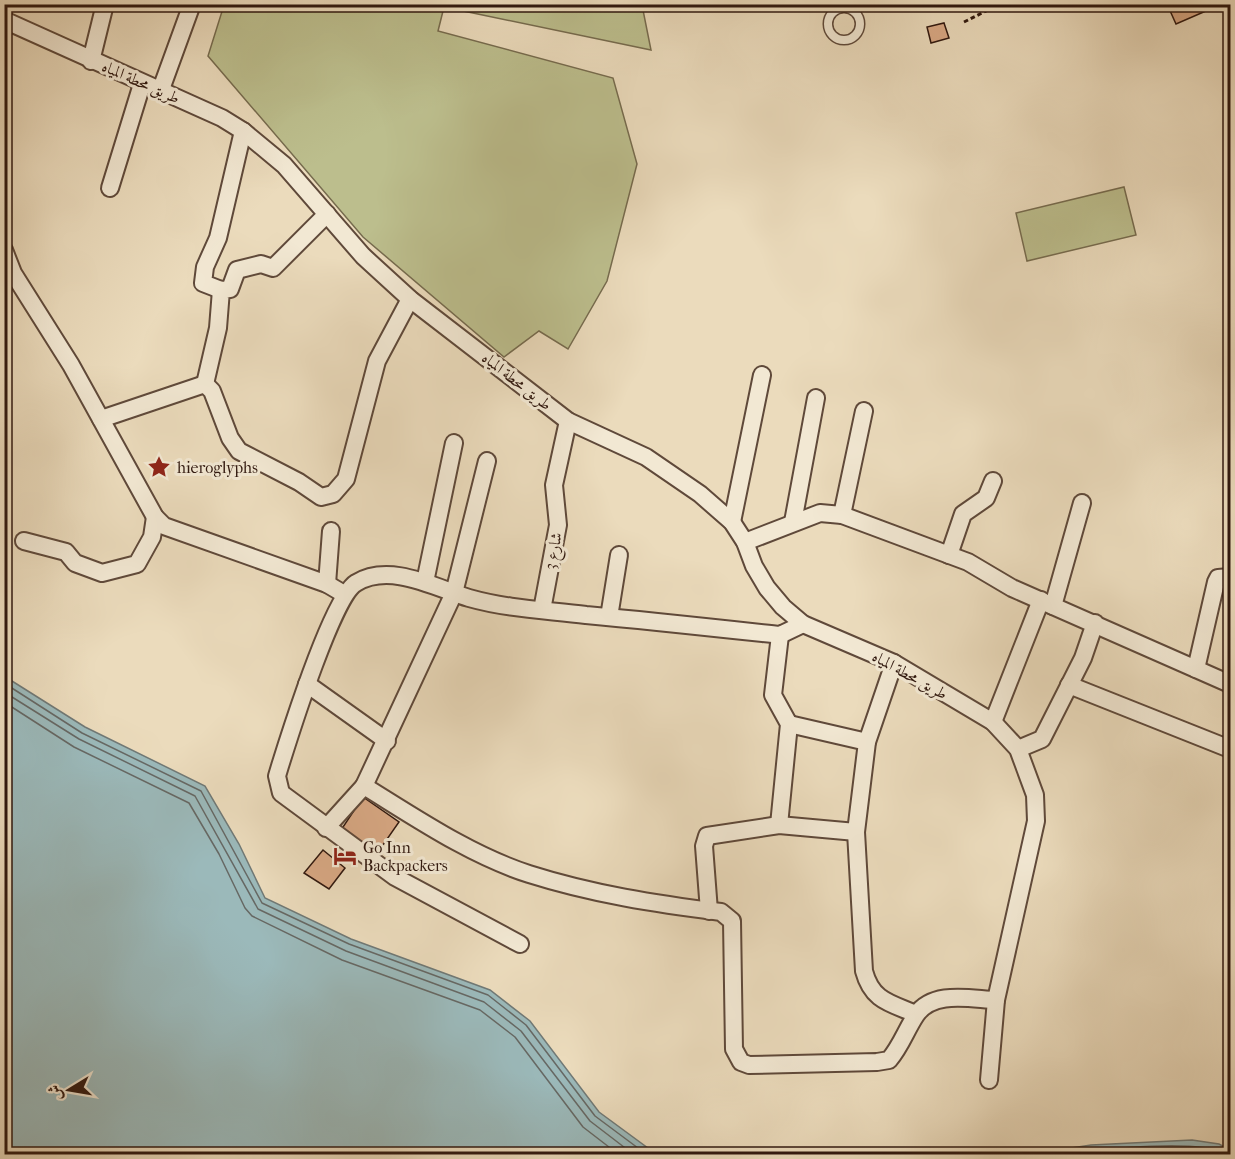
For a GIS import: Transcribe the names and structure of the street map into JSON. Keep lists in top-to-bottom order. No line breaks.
{"streets":{"street":["طريق محطة المياه","شارع 3"]},"crossings":[["طريق محطة المياه","شارع 3"]],"places":{"place":["hieroglyphs"],"hotel":["Go Inn Backpackers"]},"north":"left"}
